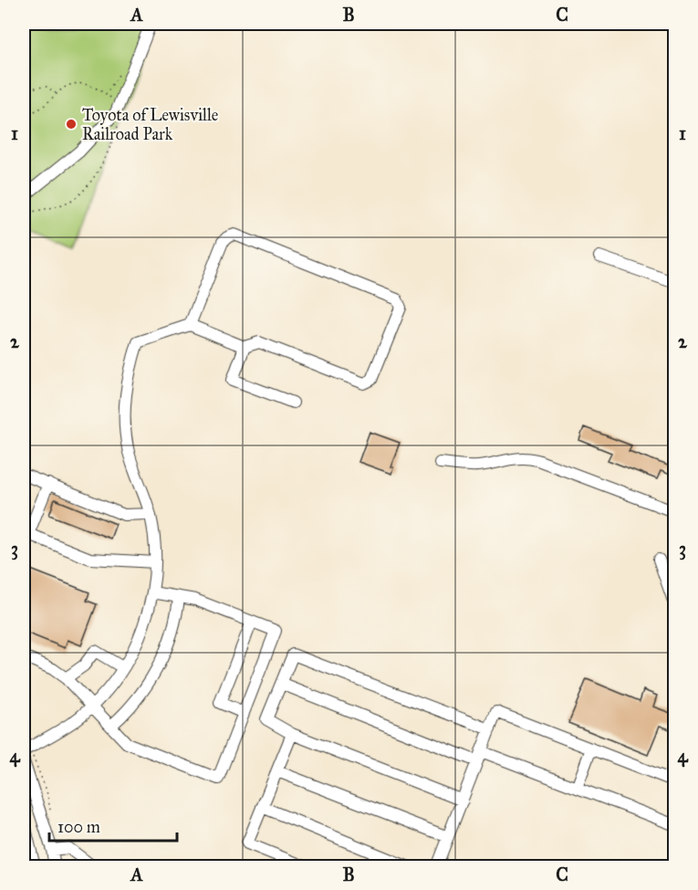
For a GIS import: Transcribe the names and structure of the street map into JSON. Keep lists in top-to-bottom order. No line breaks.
{"places":["Toyota of Lewisville Railroad Park"],"scale_bar":"100 m","grid":{"columns":["A","B","C"],"rows":["1","2","3","4"]}}
